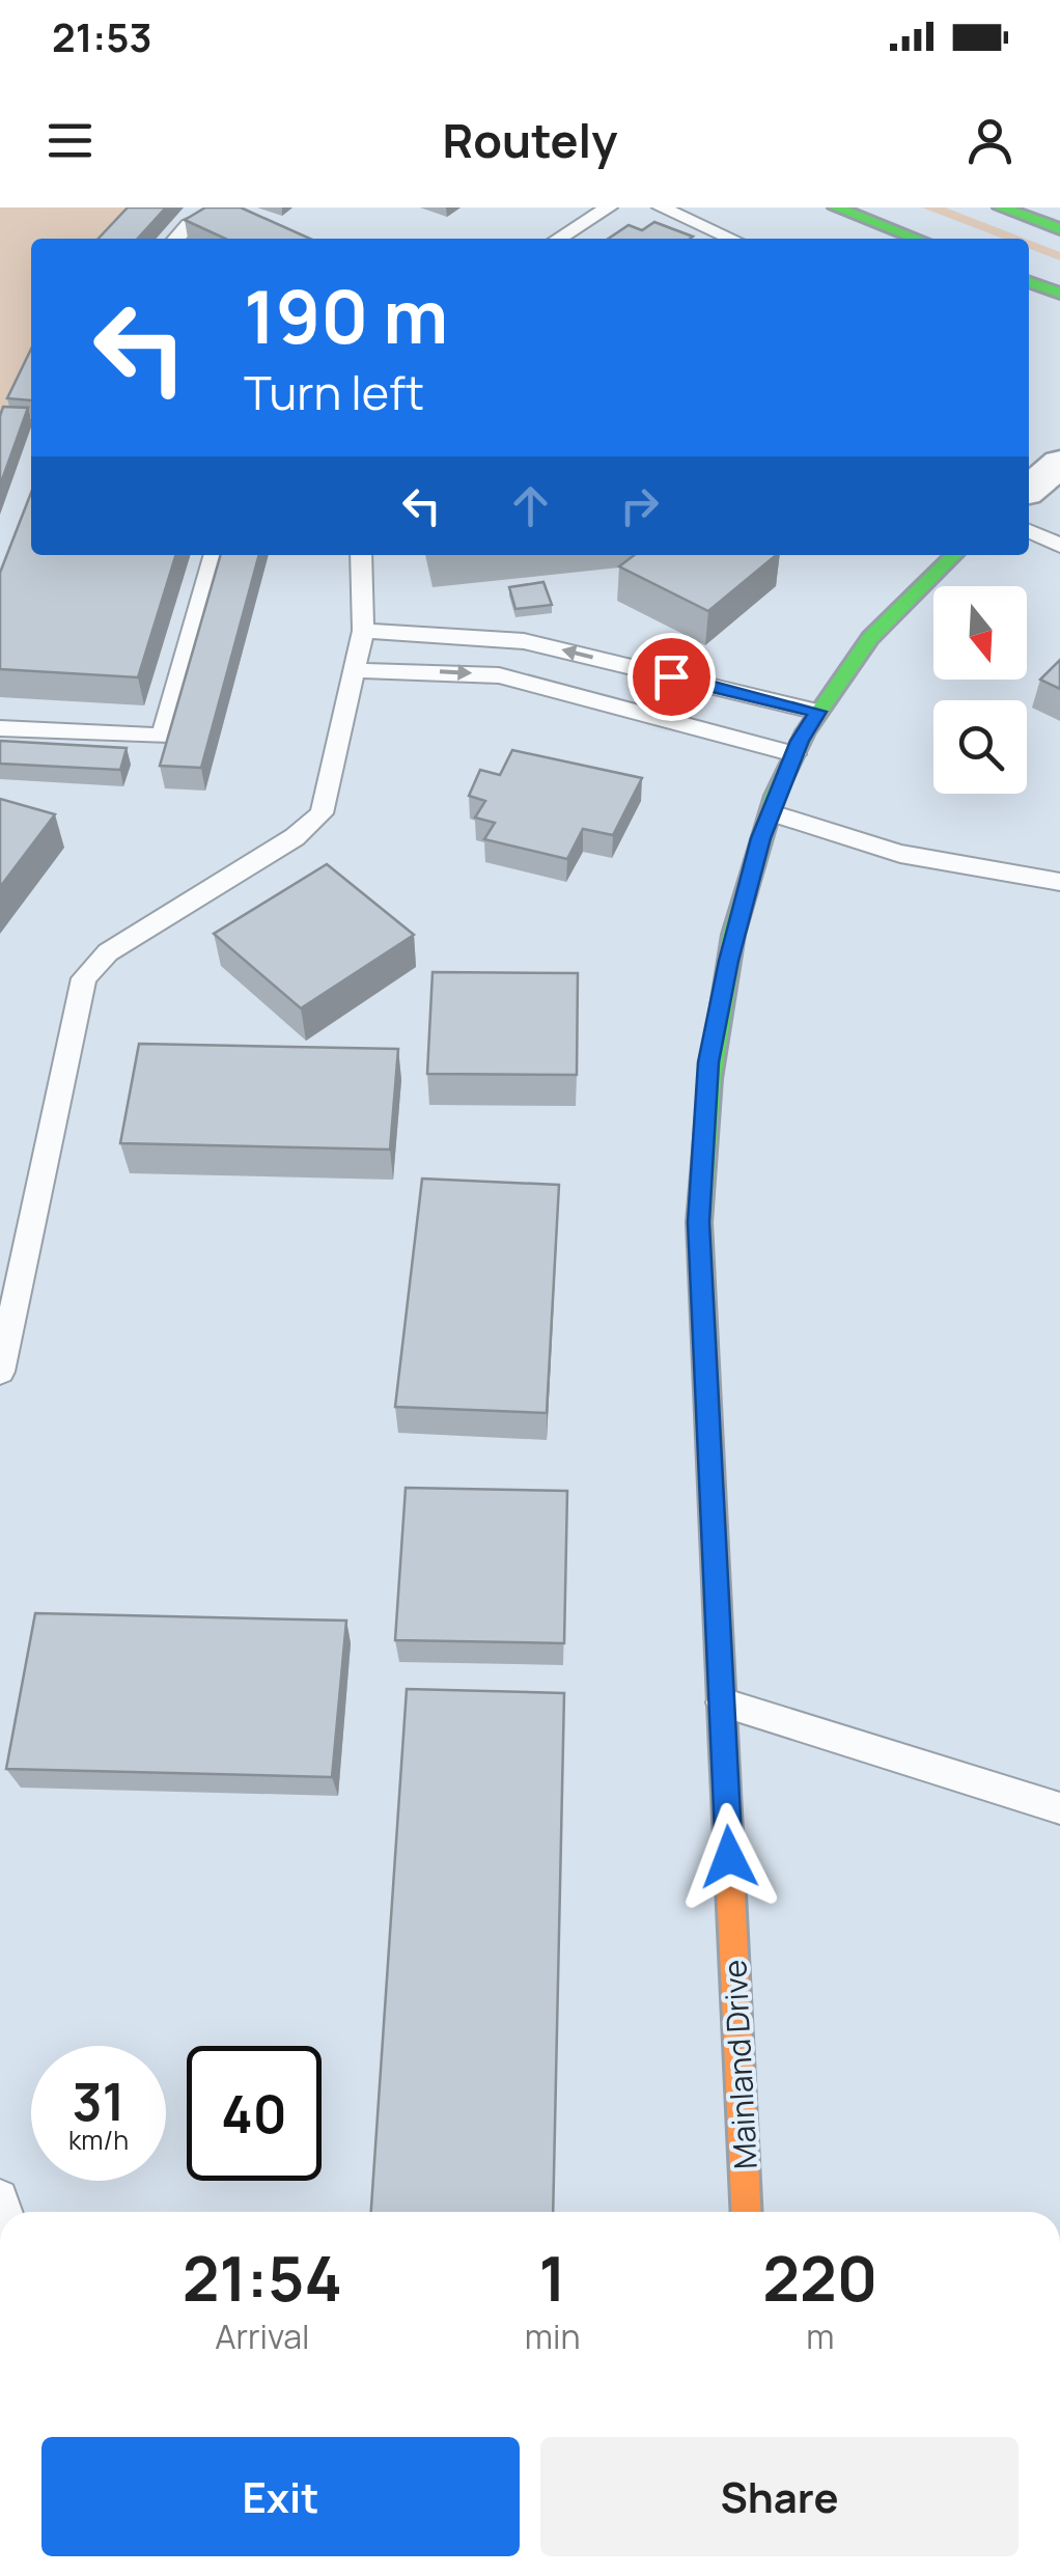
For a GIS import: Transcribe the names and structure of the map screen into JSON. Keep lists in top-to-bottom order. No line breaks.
{"streets":{"street":["Mainland Drive"]},"north":"bottom","page":{"status":"21:53","header":"Routely","turn":["190 m","Turn left"],"speed":"31 km/h","limit":"40","eta":["21:54","Arrival","1","min","220","m"],"buttons":["Exit","Share"]}}
